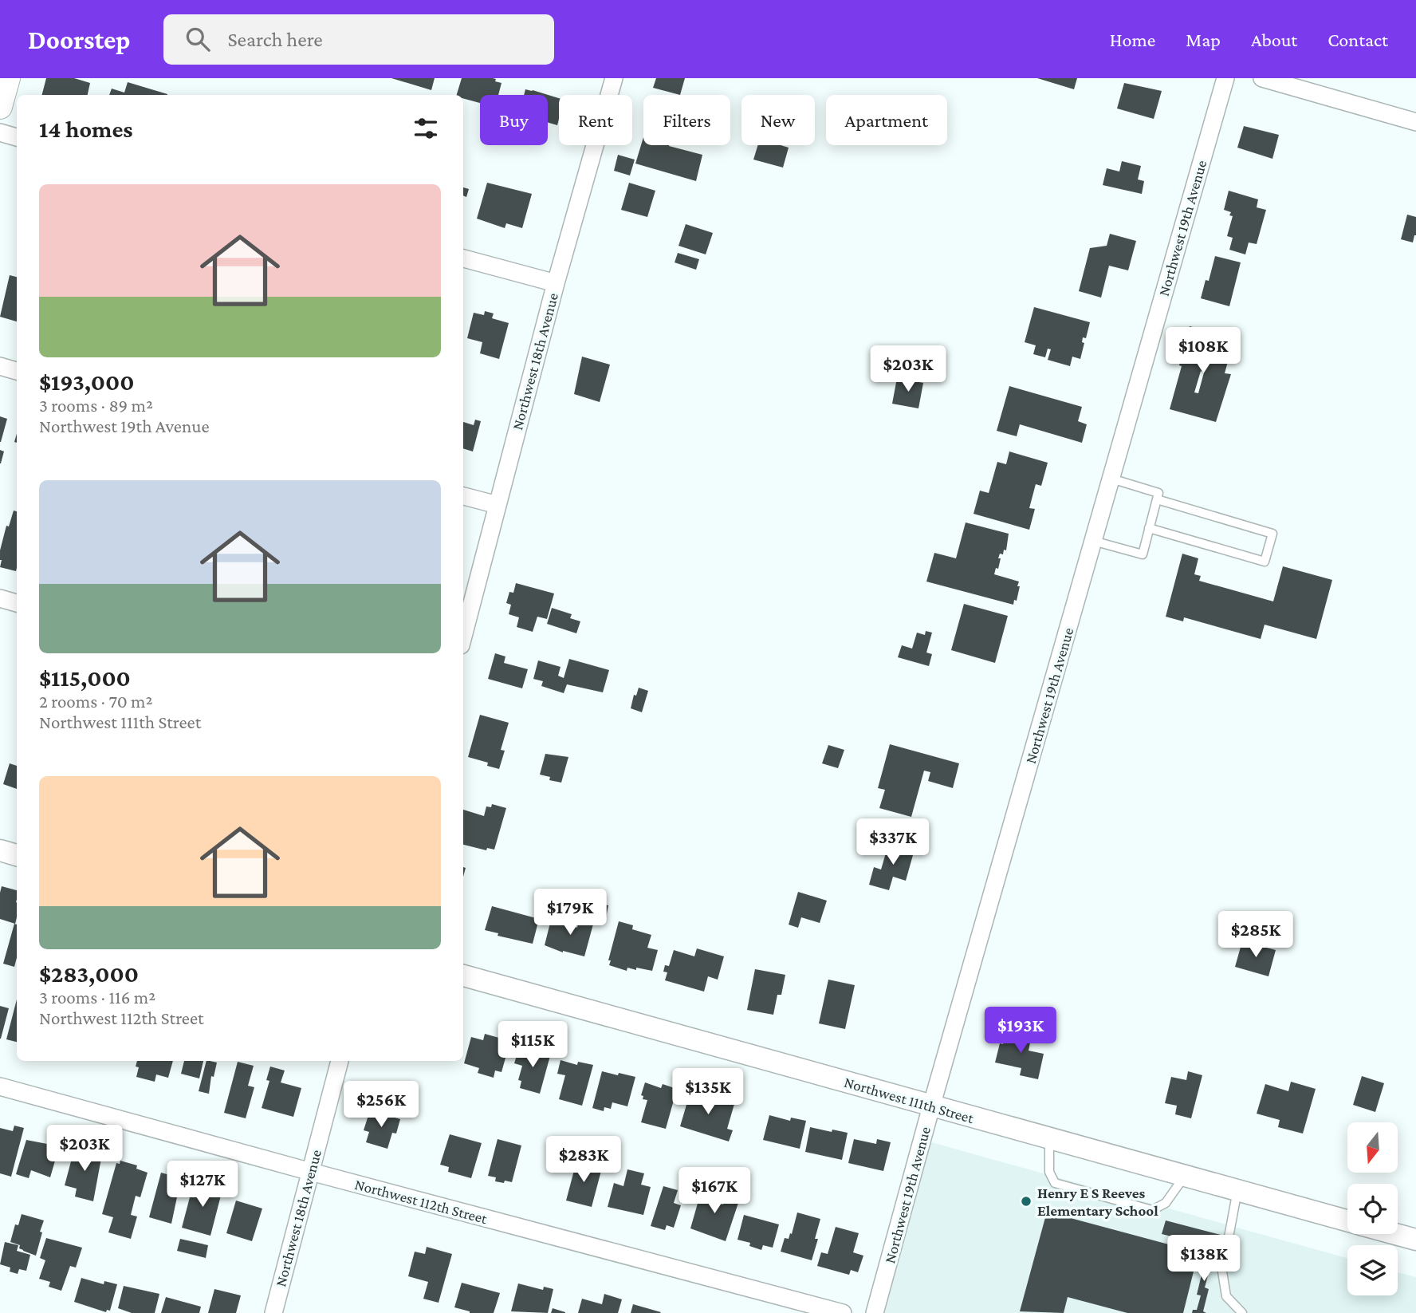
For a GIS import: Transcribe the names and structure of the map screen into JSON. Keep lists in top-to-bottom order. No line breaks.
{"streets":{"street":["Northwest 19th Avenue","Northwest 18th Avenue","Northwest 111th Street","Northwest 112th Street"]},"crossings":[["Northwest 19th Avenue","Northwest 111th Street"],["Northwest 18th Avenue","Northwest 112th Street"]],"places":["Henry E S Reeves Elementary School"],"north":"bottom","page":{"header":"Doorstep","search":"Search here","nav":["Home","Map","About","Contact"],"chip":["Buy","Rent","Filters","New","Apartment"],"heading":"14 homes","list":[{"name":"$193,000","note":"3 rooms · 89 m² · Northwest 19th Avenue"},{"name":"$115,000","note":"2 rooms · 70 m² · Northwest 111th Street"},{"name":"$283,000","note":"3 rooms · 116 m² · Northwest 112th Street"}],"price":["$108K","$203K","$337K","$179K","$285K","$193K","$115K","$135K","$256K","$203K","$283K","$127K","$167K","$138K"]}}
